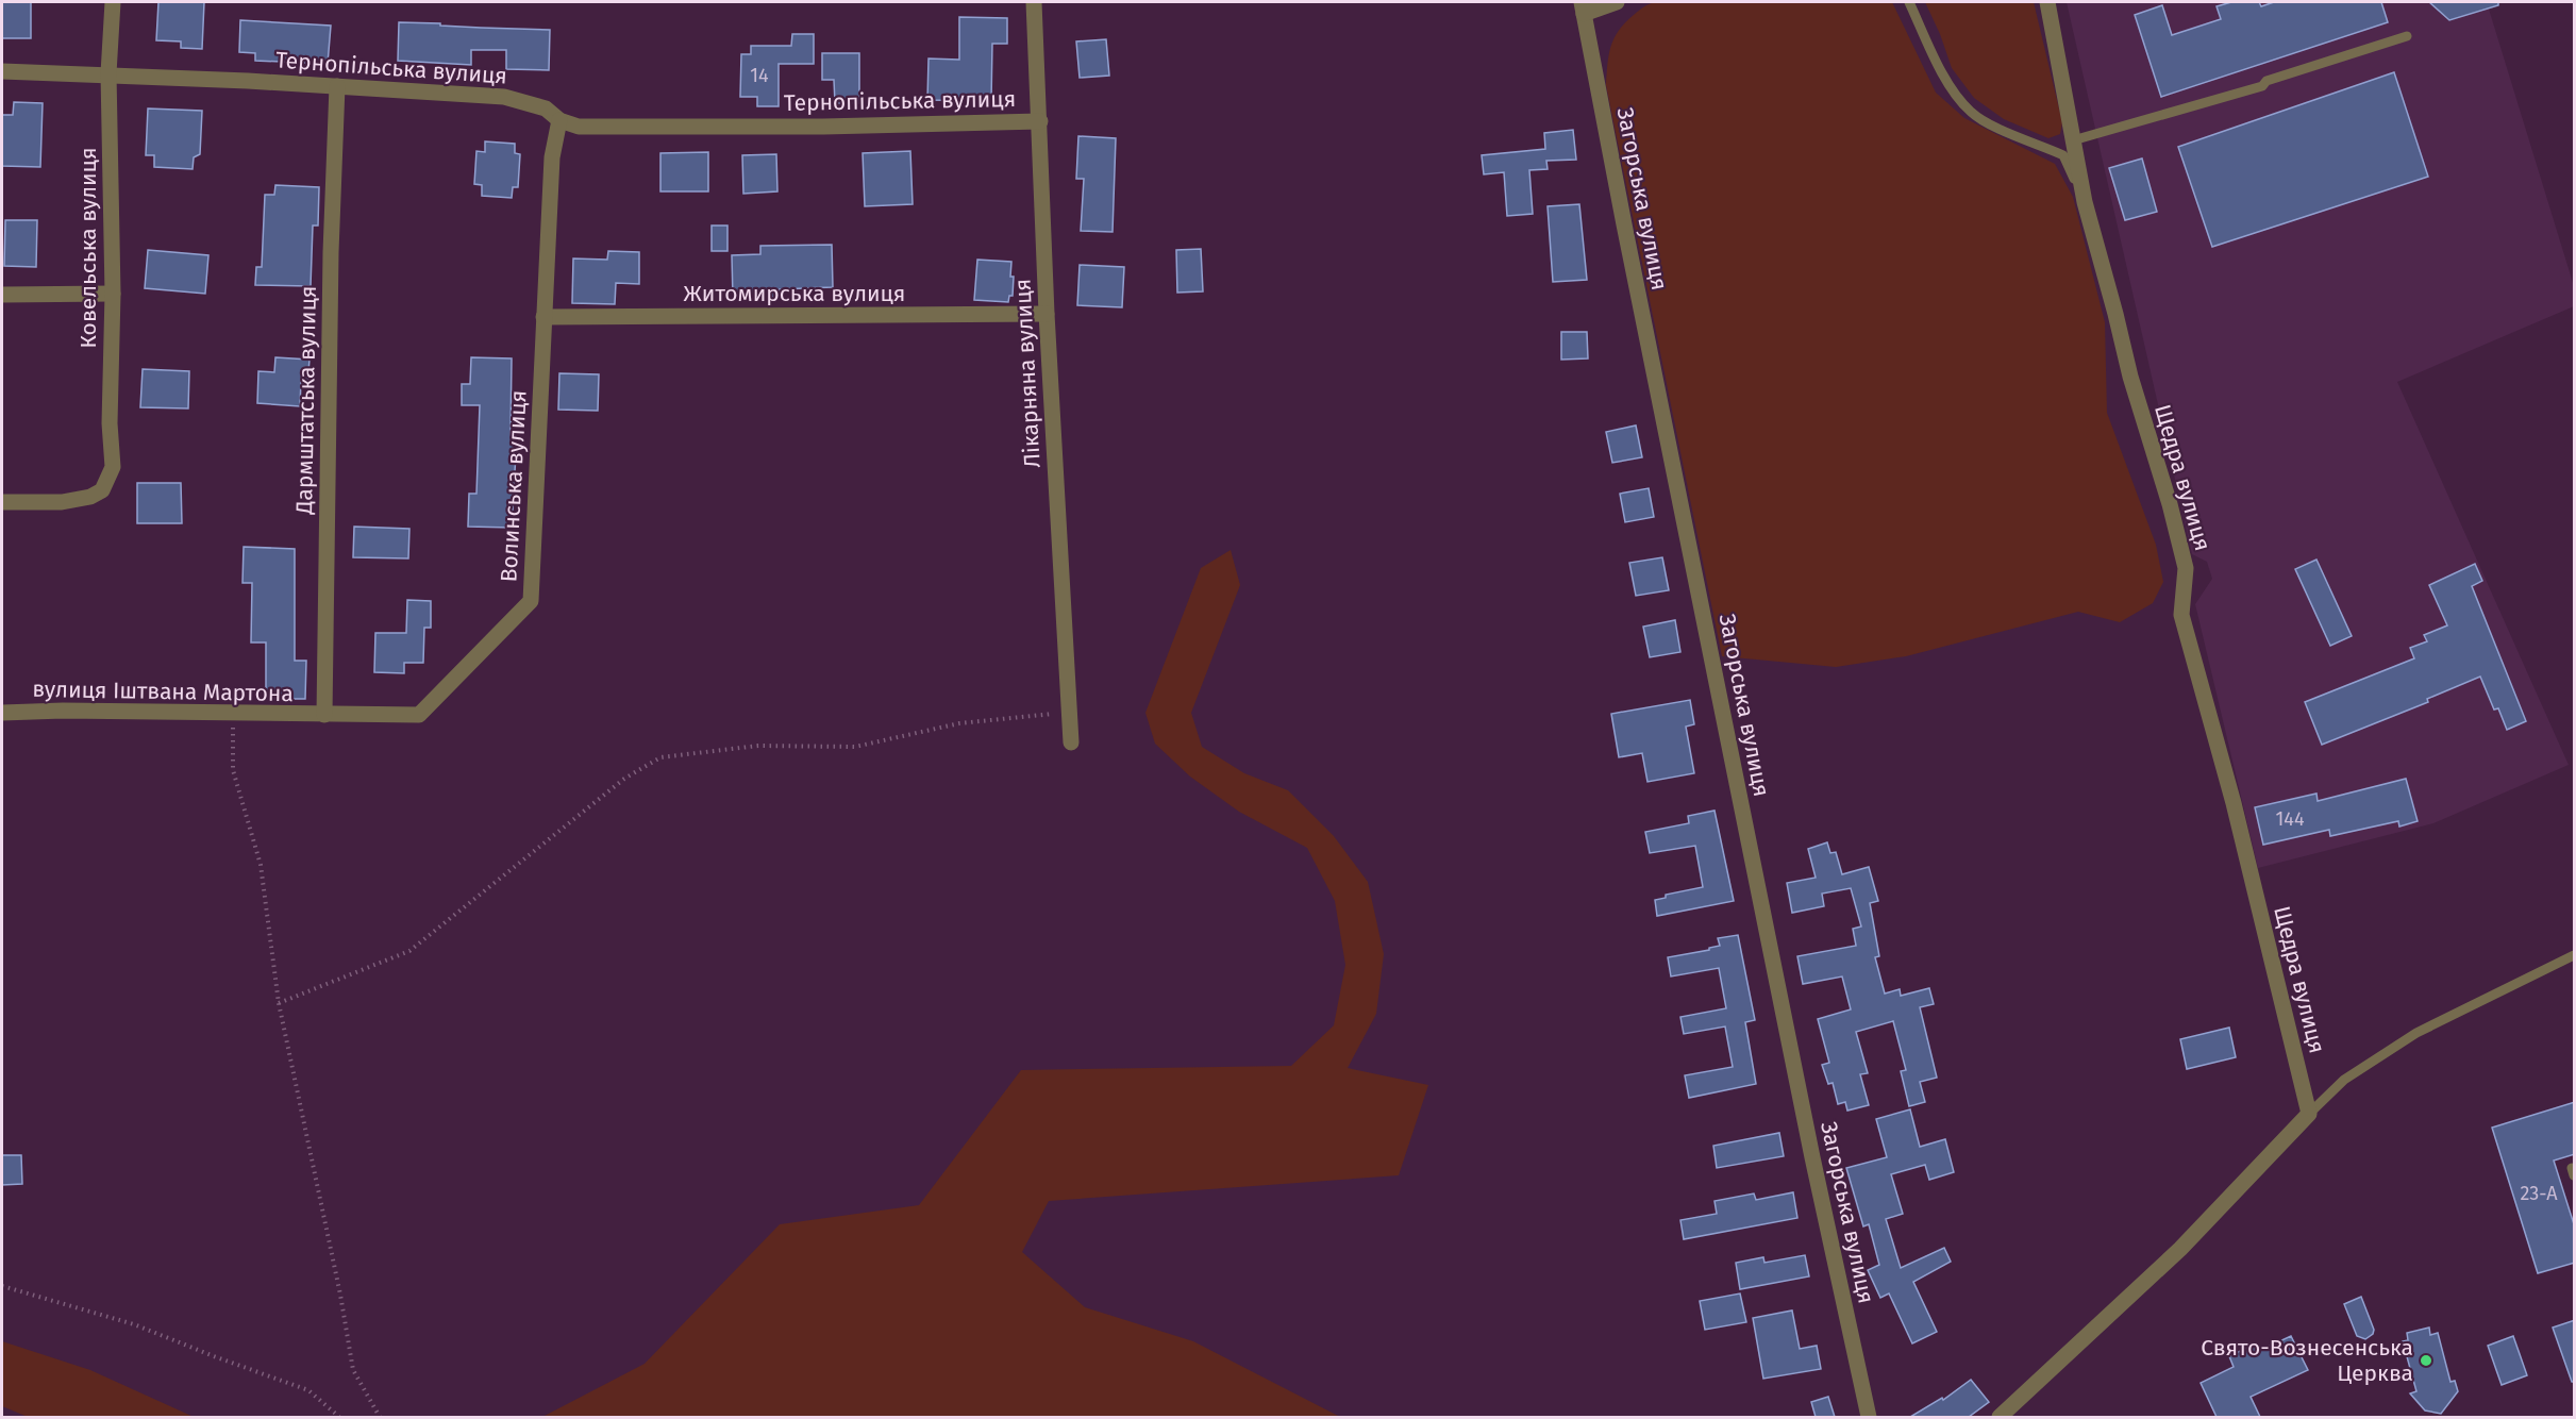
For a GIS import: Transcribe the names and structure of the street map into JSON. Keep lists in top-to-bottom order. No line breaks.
{"streets":{"street":["Тернопільська вулиця","Загорська вулиця","Ковельська вулиця","Житомирська вулиця","Лікарняна вулиця","Дармштатська вулиця","Щедра вулиця","Волинська вулиця","вулиця Іштвана Мартона"]},"crossings":[["Тернопільська вулиця","Ковельська вулиця"],["Тернопільська вулиця","Лікарняна вулиця"],["Тернопільська вулиця","Дармштатська вулиця"],["Тернопільська вулиця","Волинська вулиця"],["Житомирська вулиця","Лікарняна вулиця"],["Житомирська вулиця","Волинська вулиця"],["Дармштатська вулиця","Волинська вулиця"],["Дармштатська вулиця","вулиця Іштвана Мартона"],["Волинська вулиця","вулиця Іштвана Мартона"]],"places":["Свято-Вознесенська Церква"],"house_numbers":["14","144","23-А"]}
